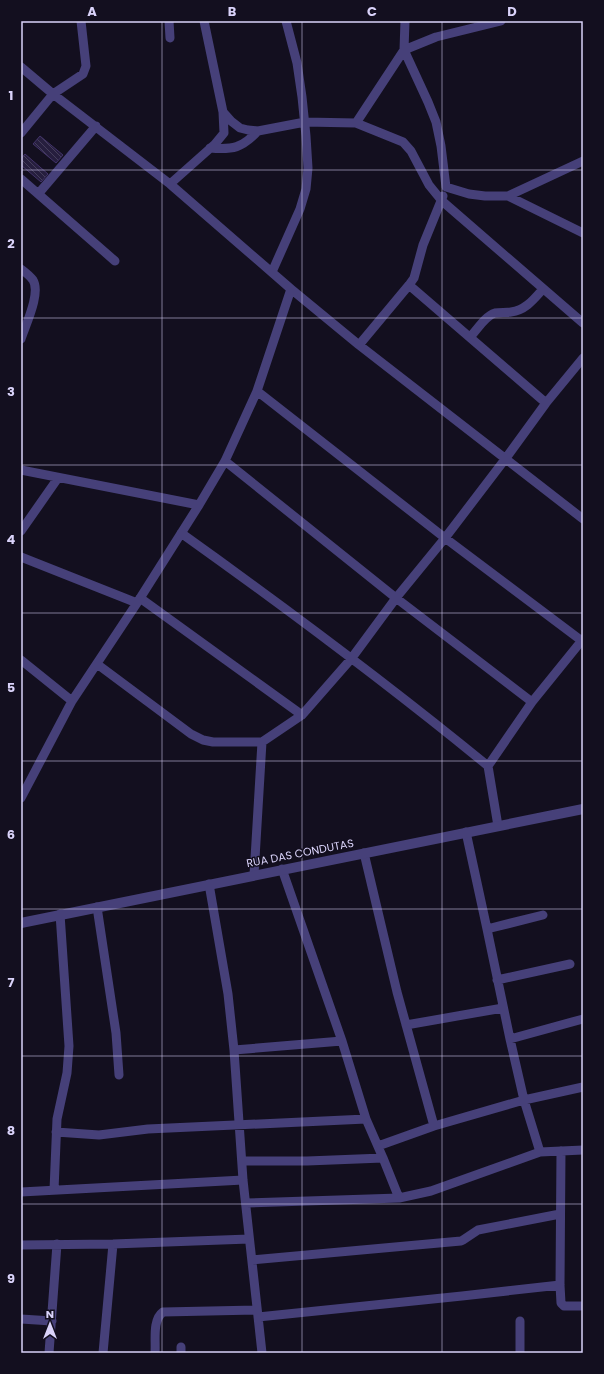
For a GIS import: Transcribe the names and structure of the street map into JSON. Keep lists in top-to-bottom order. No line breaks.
{"streets":{"street":["RUA DAS CONDUTAS"]},"north":"top","grid":{"columns":["A","B","C","D"],"rows":["1","2","3","4","5","6","7","8","9"]}}
